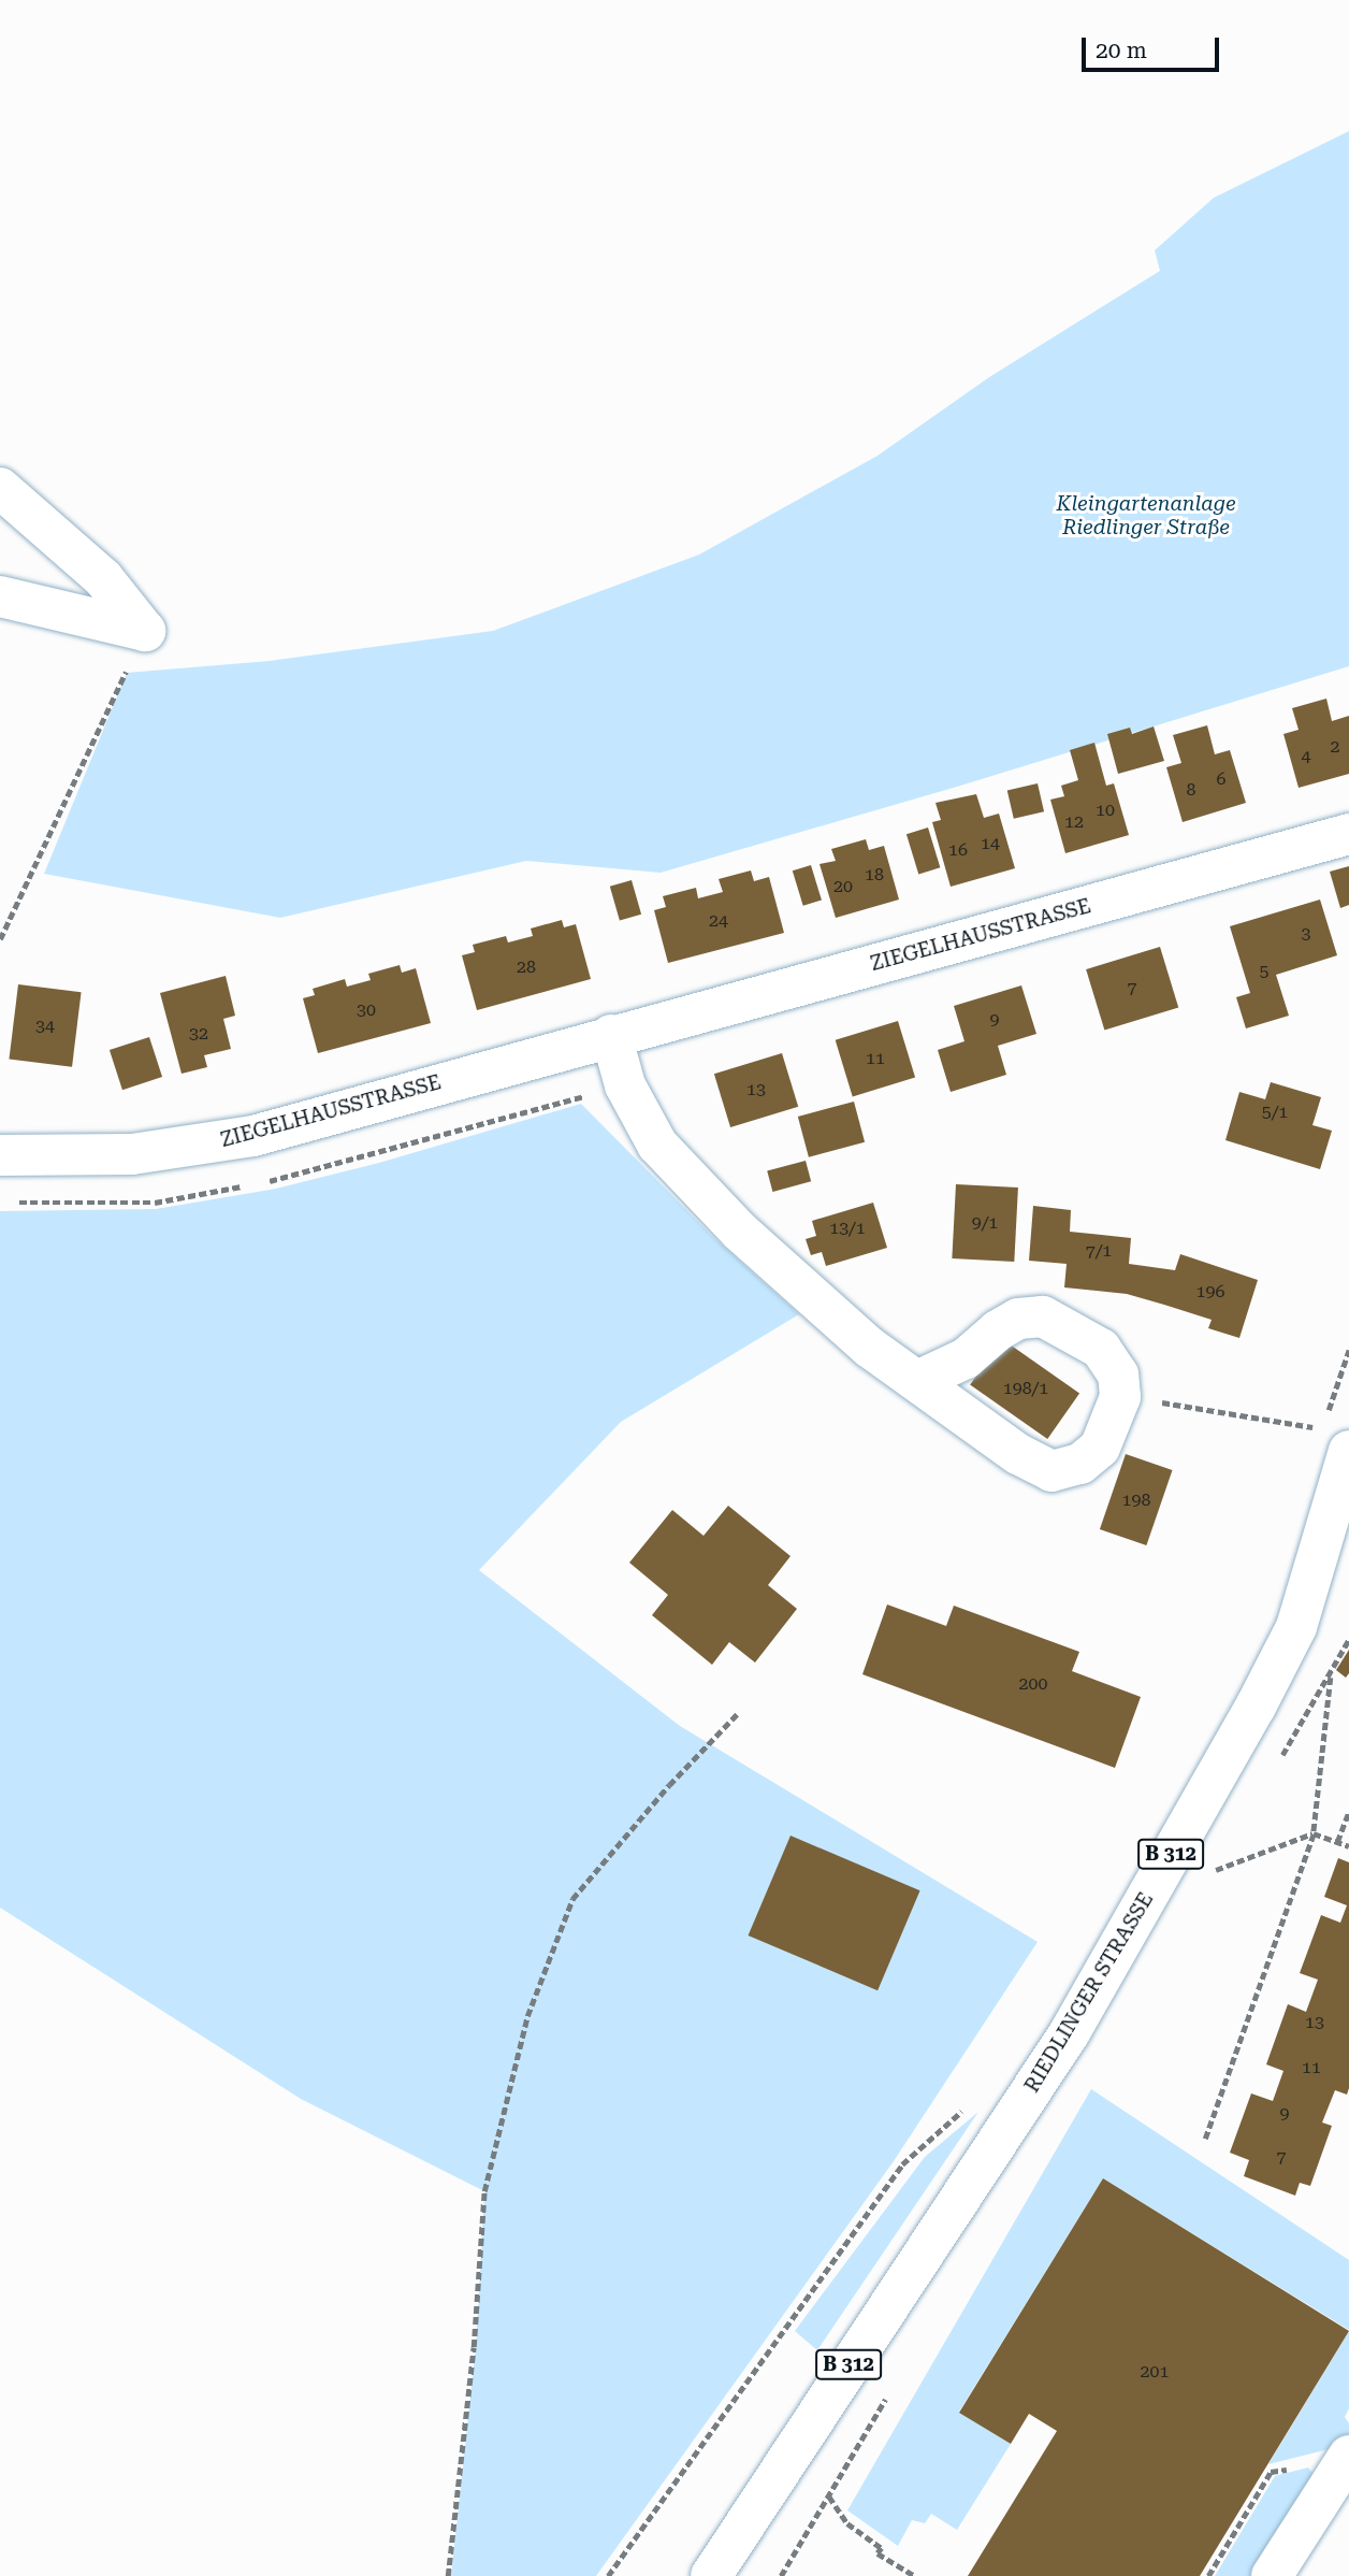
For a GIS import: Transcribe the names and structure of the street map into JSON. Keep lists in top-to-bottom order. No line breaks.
{"streets":{"street":["ZIEGELHAUSSTRASSE","B 312","RIEDLINGER STRASSE"]},"parks":["Kleingartenanlage Riedlinger Straße"],"house_numbers":["2","4","6","8","10","12","14","16","18","20","24","3","28","5","7","30","9","34","32","11","13","5/1","9/1","13/1","7/1","196","198/1","198","200","13","11","9","7","201"],"scale_bar":"20 m"}
